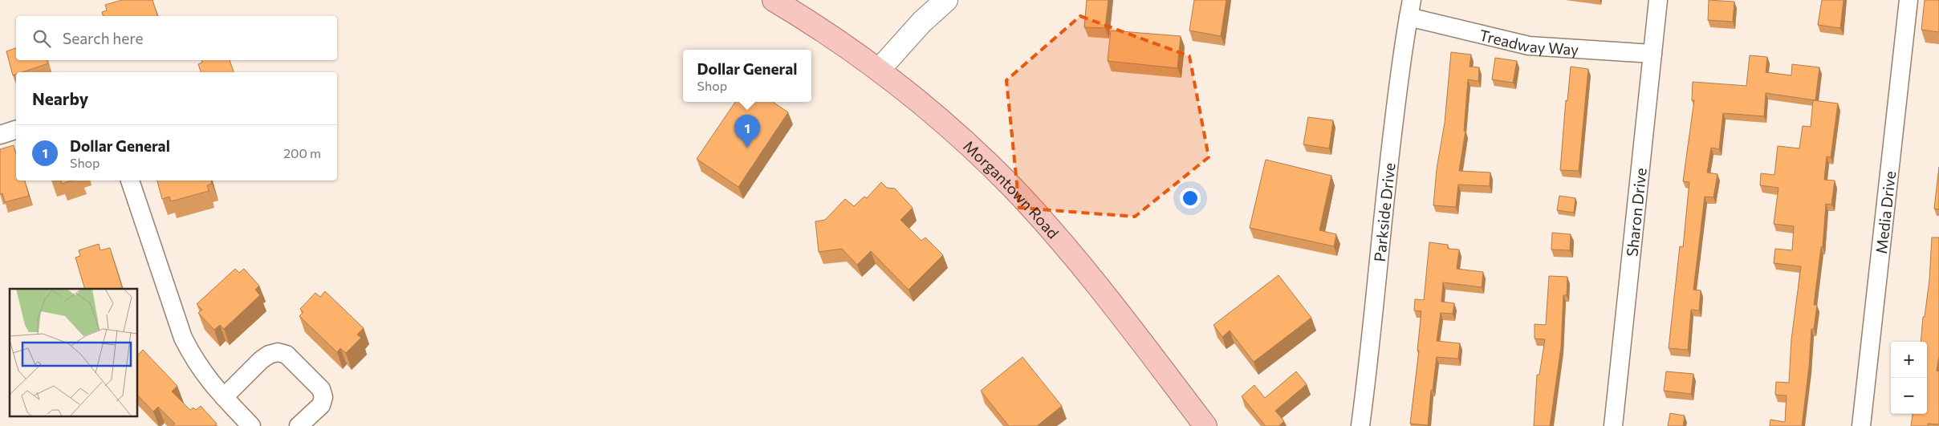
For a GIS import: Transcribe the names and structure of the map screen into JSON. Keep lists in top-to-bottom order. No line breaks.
{"streets":{"main road":["Morgantown Road"],"street":["Treadway Way","Parkside Drive","Sharon Drive","Media Drive"]},"crossings":[["Treadway Way","Parkside Drive"],["Treadway Way","Sharon Drive"]],"page":{"search":"Search here","popup":["Dollar General","Shop"],"heading":"Nearby","pins":"1","list":[{"mark":"1","name":"Dollar General","note":"Shop","value":"200 m"}],"map_buttons":["+","−"]}}
